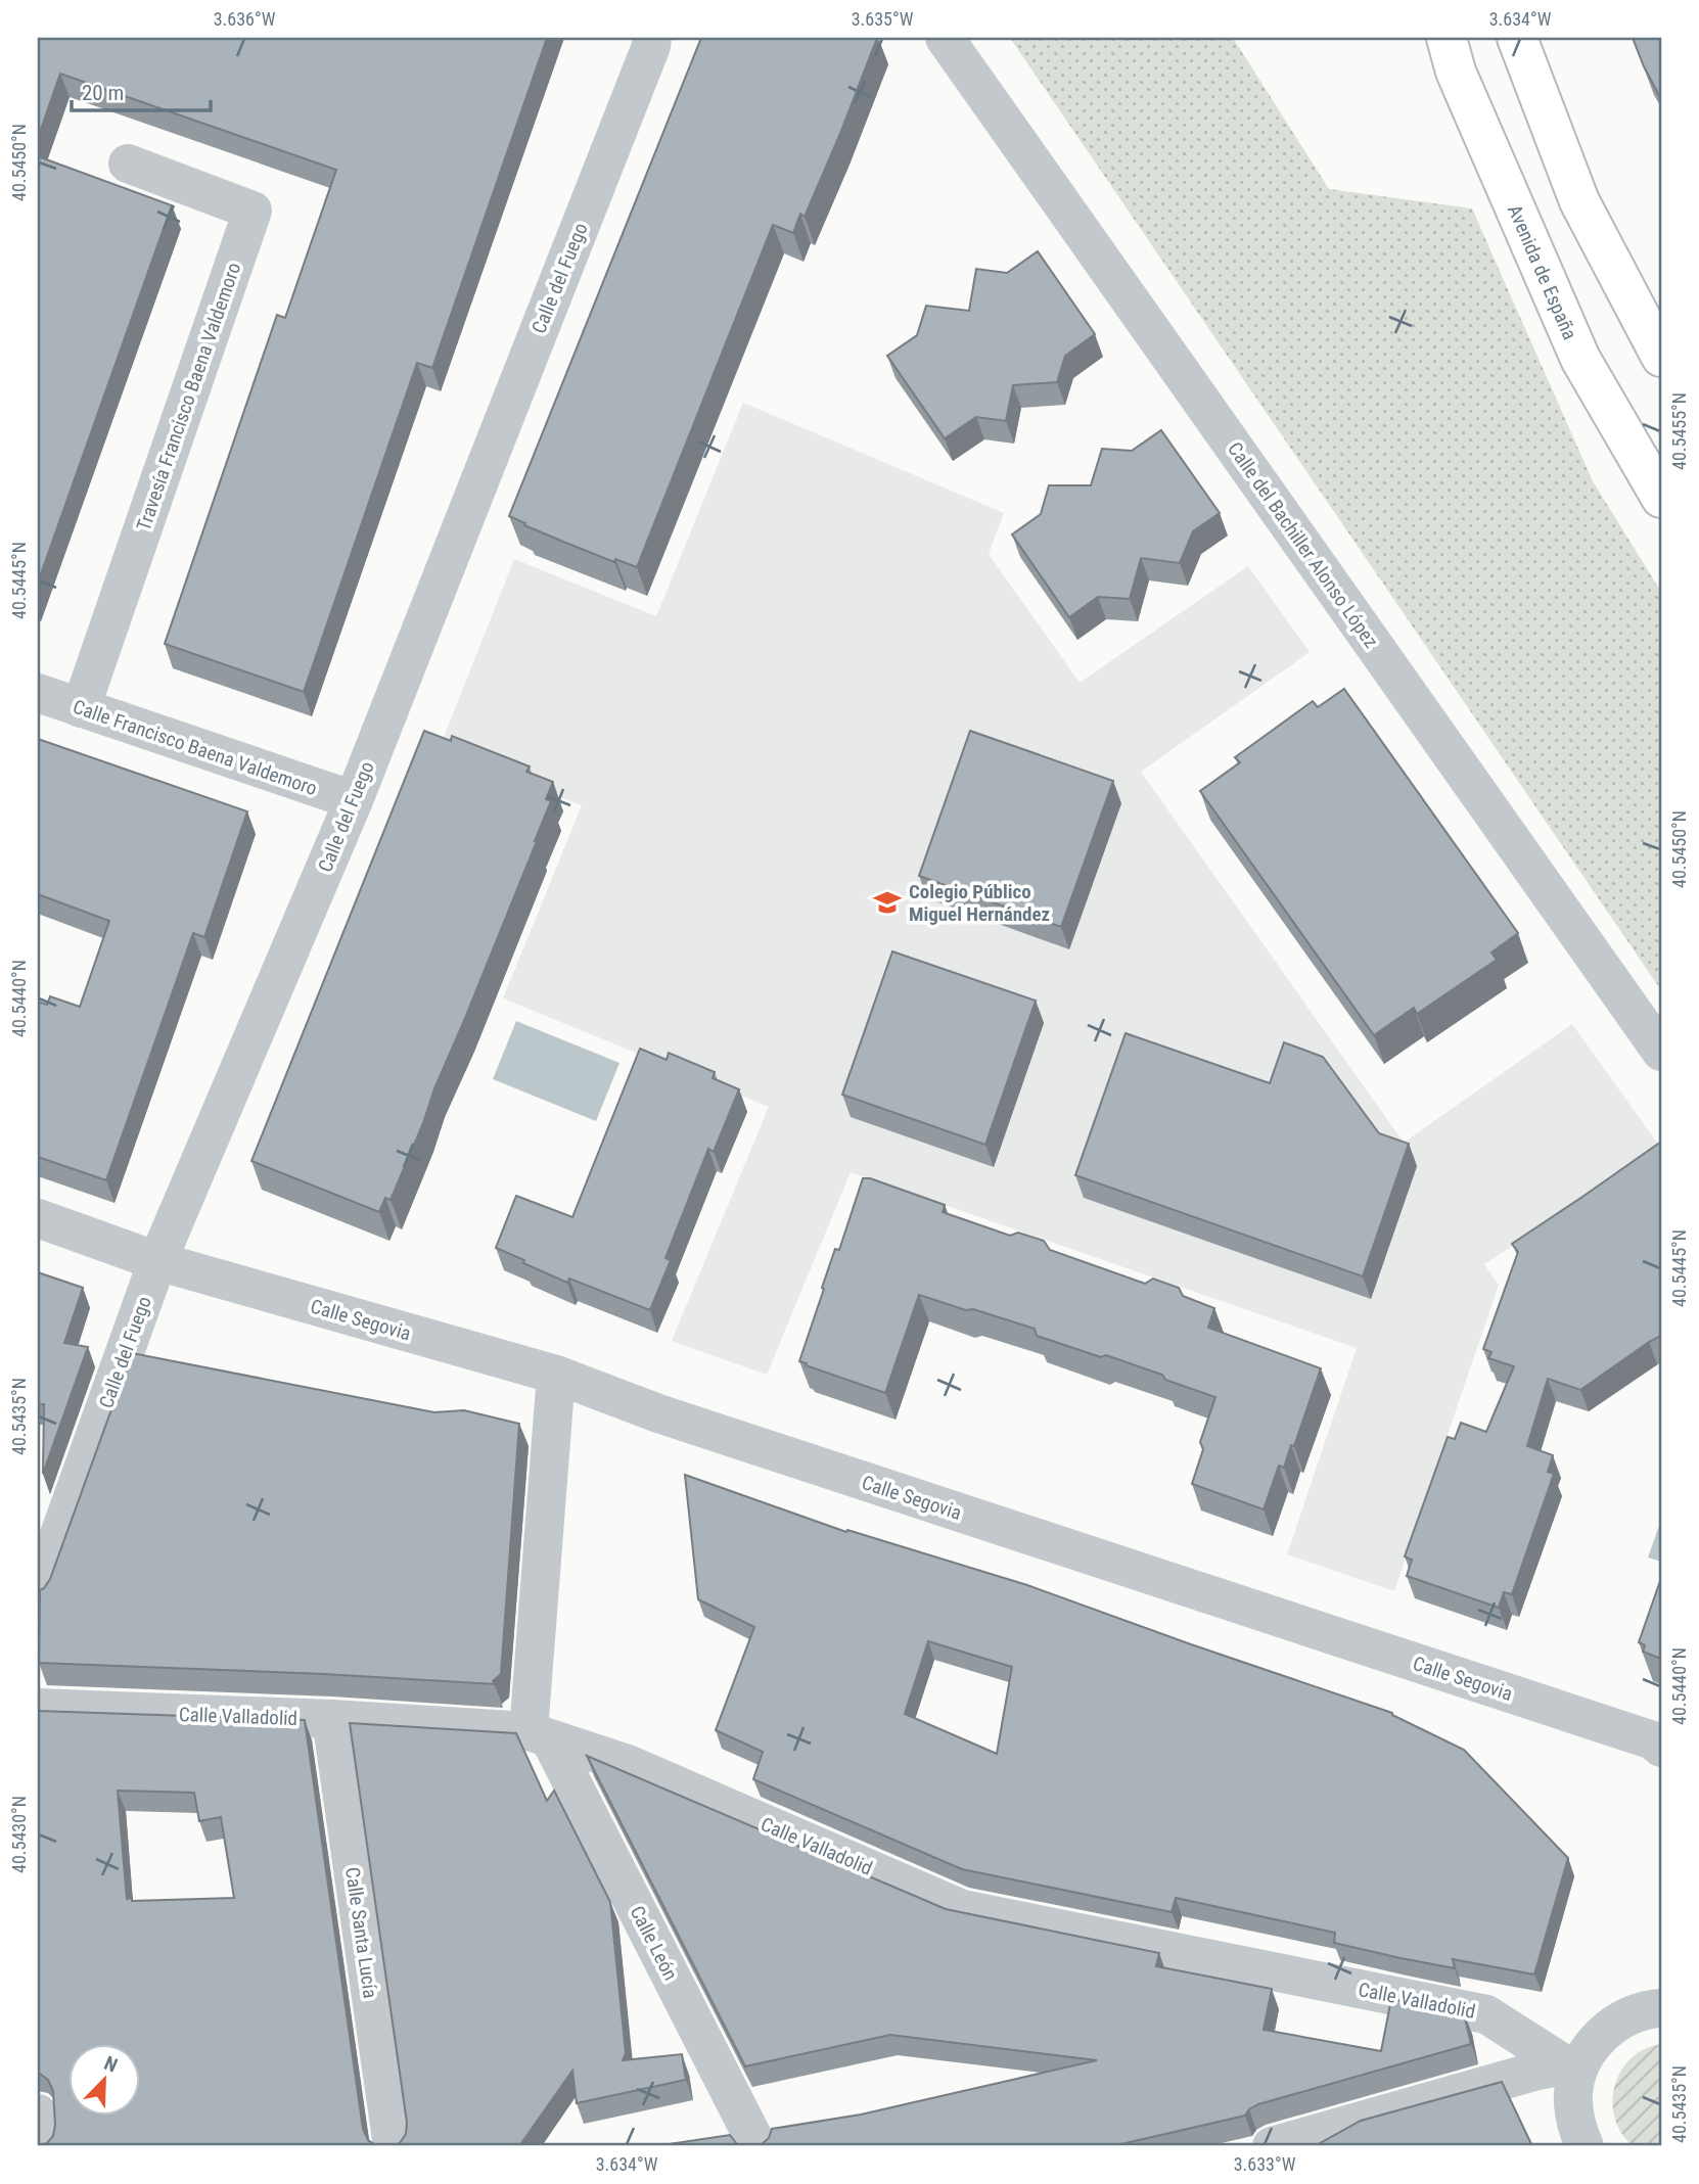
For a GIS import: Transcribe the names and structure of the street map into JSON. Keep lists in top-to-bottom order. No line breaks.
{"streets":{"main road":["Avenida de España"],"street":["Calle del Fuego","Travesía Francisco Baena Valdemoro","Calle del Bachiller Alonso López","Calle Francisco Baena Valdemoro","Calle Segovia","Calle Valladolid","Calle Santa Lucía","Calle León"]},"crossings":[["Calle del Fuego","Calle Francisco Baena Valdemoro"],["Calle del Fuego","Calle Segovia"],["Travesía Francisco Baena Valdemoro","Calle Francisco Baena Valdemoro"],["Calle Valladolid","Calle Santa Lucía"],["Calle Valladolid","Calle León"]],"places":{"school or university":["Colegio Público Miguel Hernández"]},"scale_bar":"20 m","north":"top right","coordinates":["3.636°W","3.635°W","3.634°W","40.5450°N","40.5455°N","40.5445°N","40.5440°N","40.5435°N","40.5430°N","3.633°W"]}
